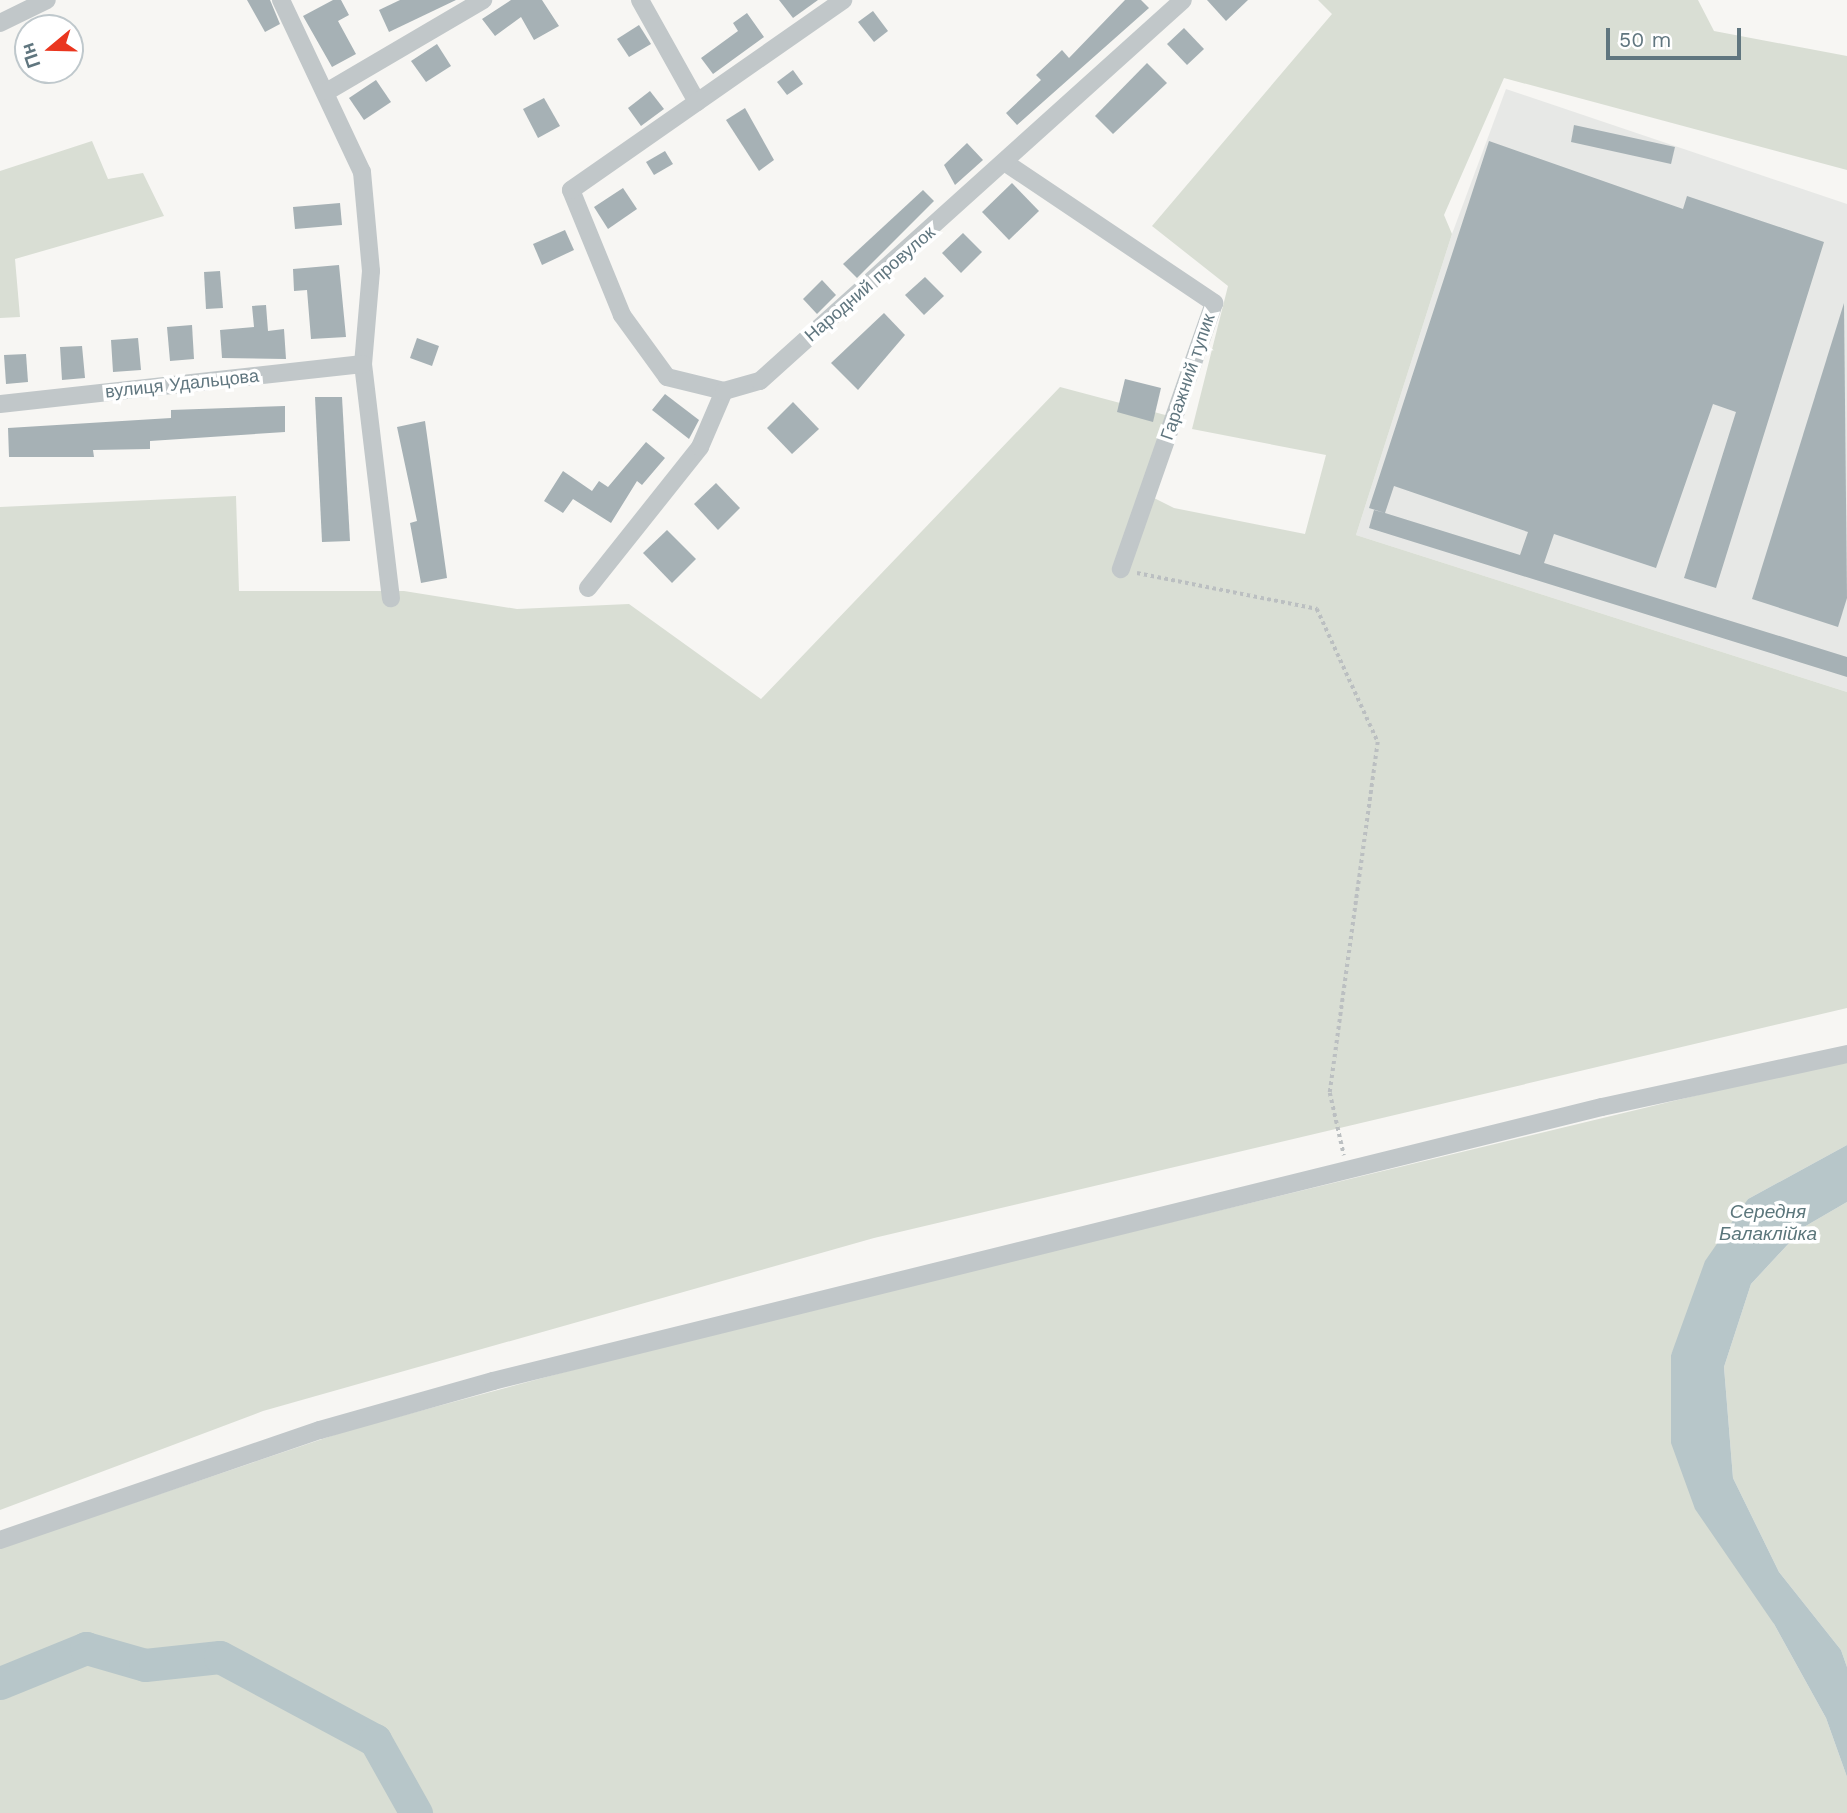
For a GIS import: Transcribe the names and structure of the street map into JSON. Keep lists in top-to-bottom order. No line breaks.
{"streets":{"street":["Народний провулок","Гаражний тупик","вулиця Удальцова"]},"crossings":[["Народний провулок","Гаражний тупик"]],"water":["Середня Балаклійка"],"scale_bar":"50 m","north":"left"}
